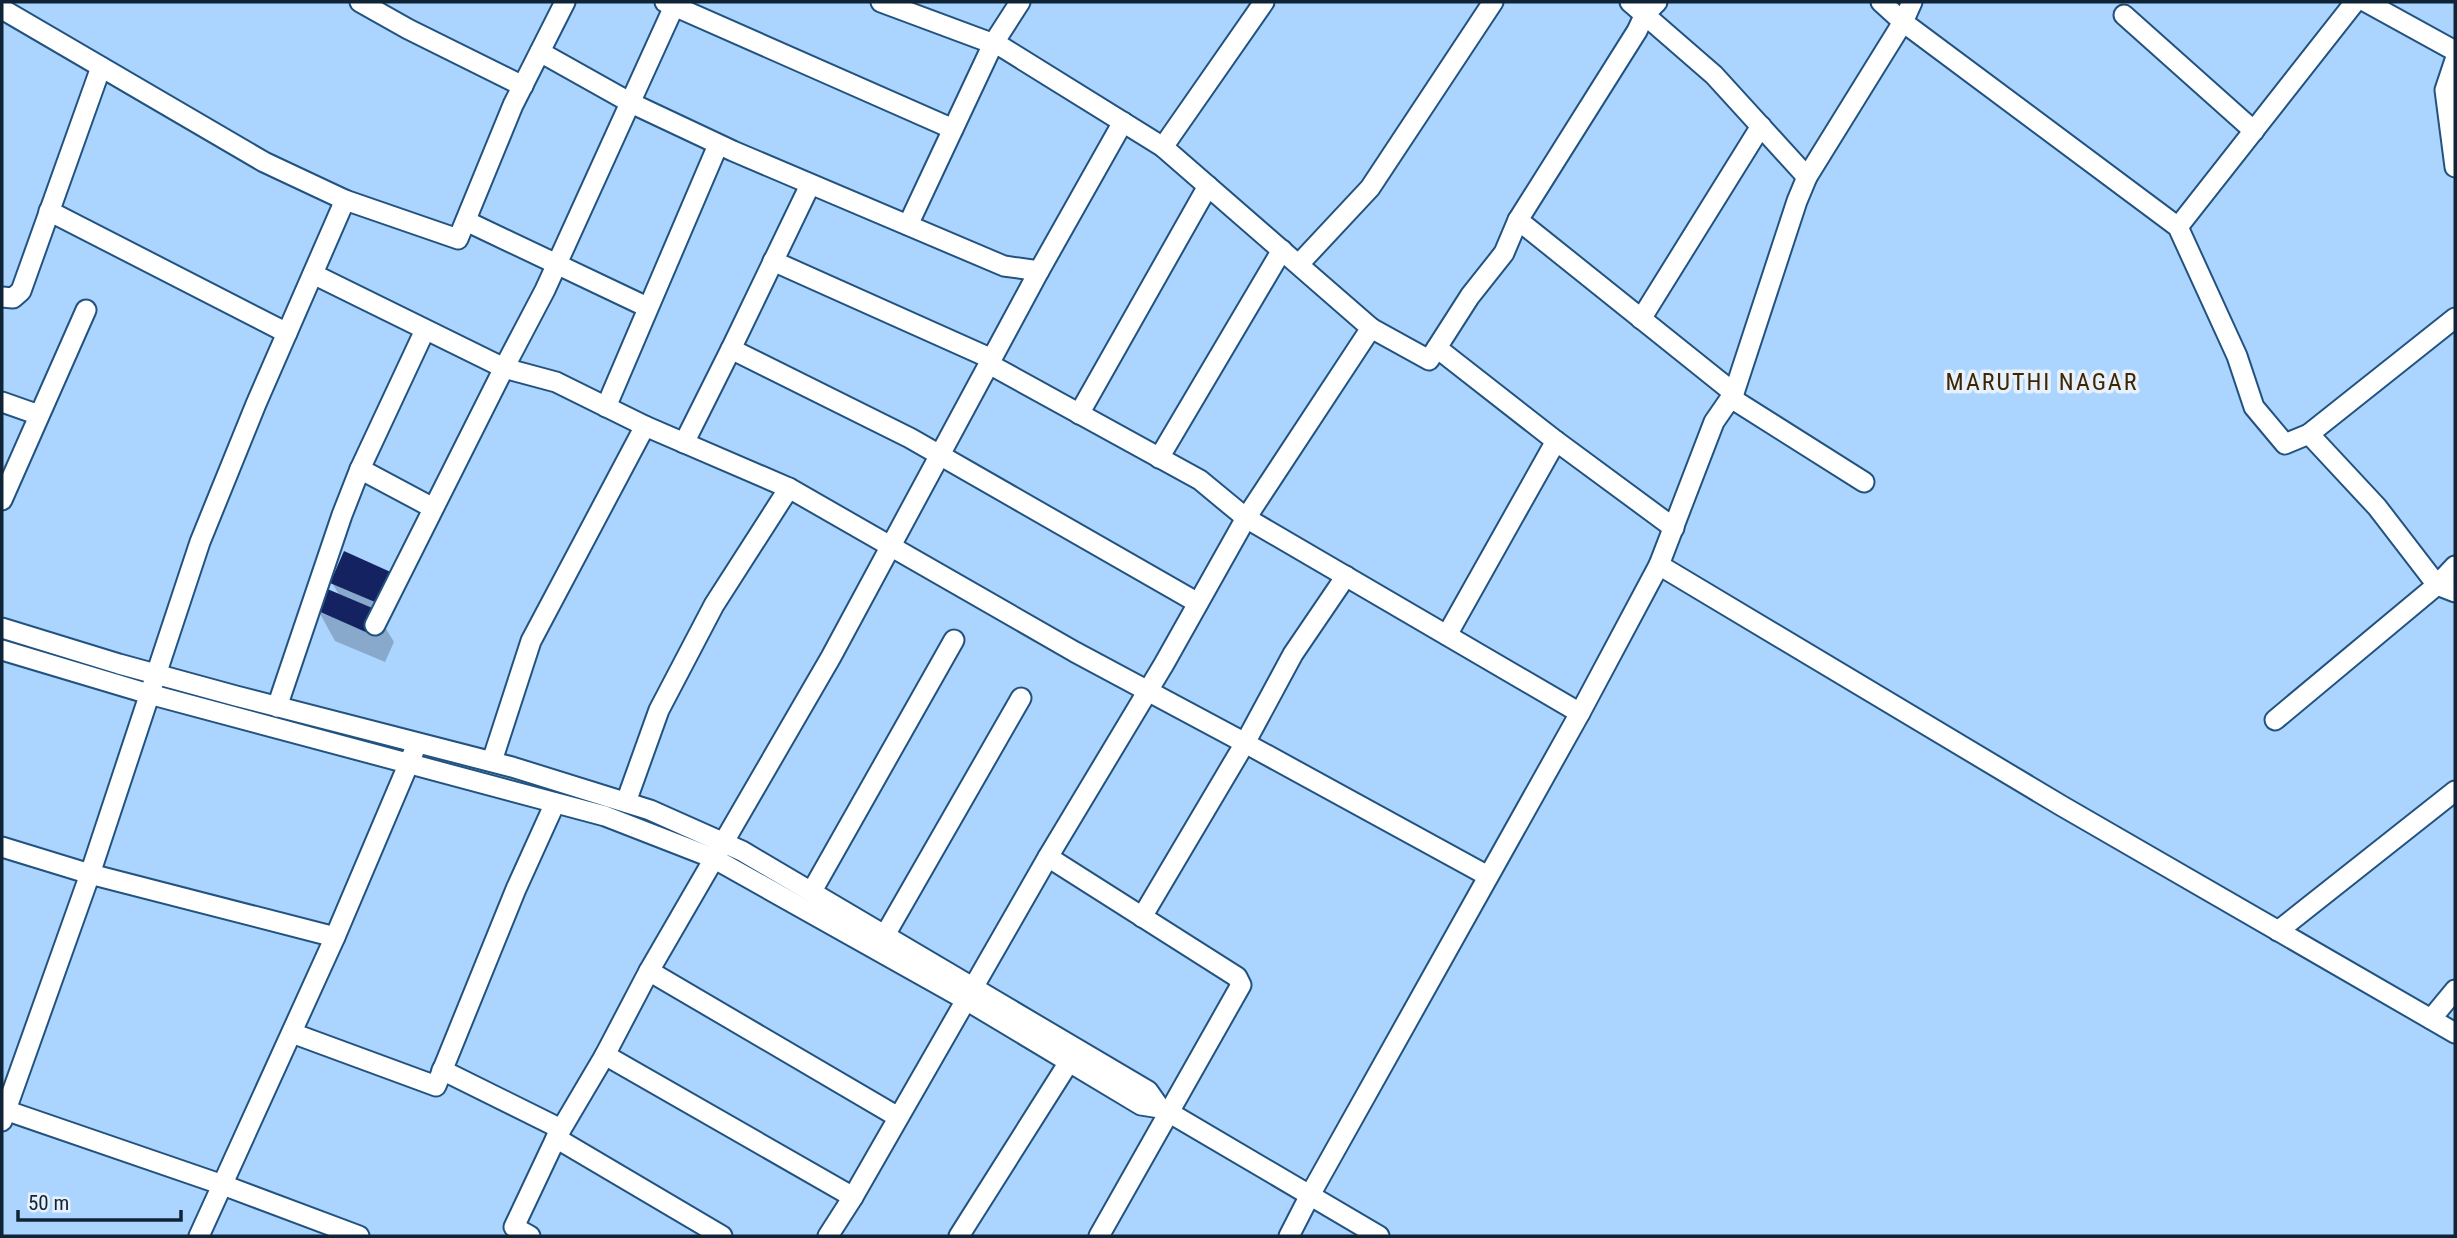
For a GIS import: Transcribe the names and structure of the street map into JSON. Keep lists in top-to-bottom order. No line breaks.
{"districts":["MARUTHI NAGAR"],"scale_bar":"50 m"}
